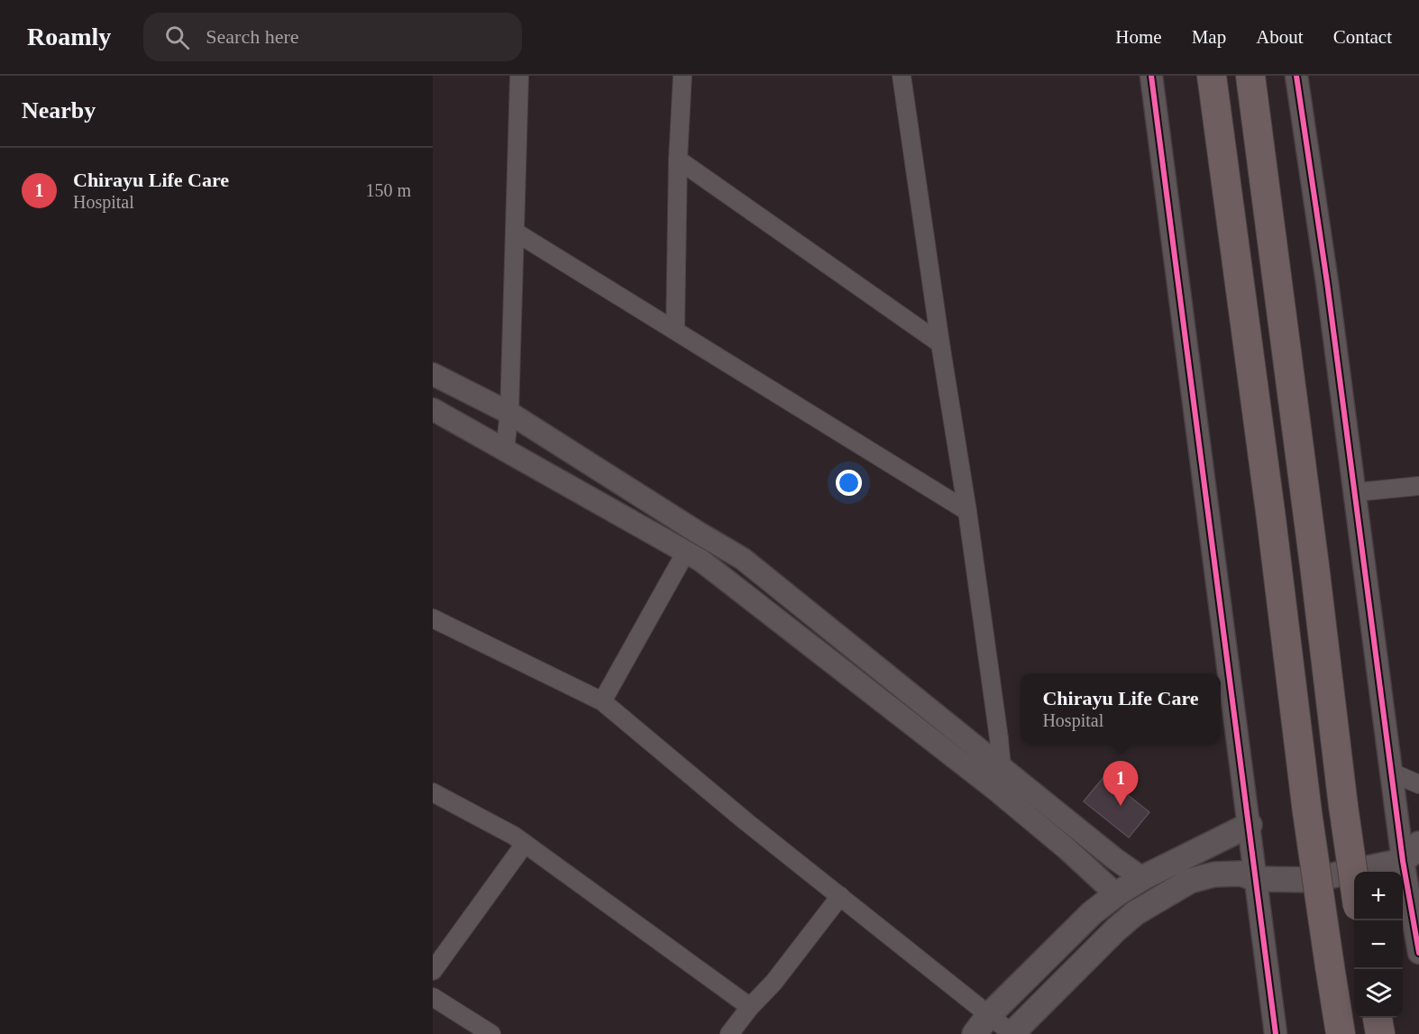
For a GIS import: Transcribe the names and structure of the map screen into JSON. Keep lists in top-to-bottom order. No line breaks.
{"page":{"header":"Roamly","search":"Search here","nav":["Home","Map","About","Contact"],"heading":"Nearby","list":[{"mark":"1","name":"Chirayu Life Care","note":"Hospital","value":"150 m"}],"popup":["Chirayu Life Care","Hospital"],"pins":"1","map_buttons":["+","−"]}}
